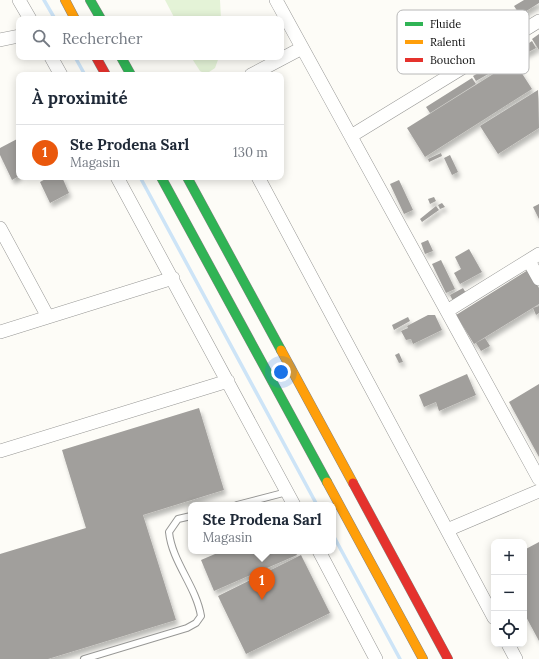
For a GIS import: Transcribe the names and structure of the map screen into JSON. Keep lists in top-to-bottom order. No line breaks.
{"legend":["Fluide","Ralenti","Bouchon"],"page":{"search":"Rechercher","heading":"À proximité","list":[{"mark":"1","name":"Ste Prodena Sarl","note":"Magasin","value":"130 m"}],"popup":["Ste Prodena Sarl","Magasin"],"map_buttons":["+","−"],"pins":"1"}}
